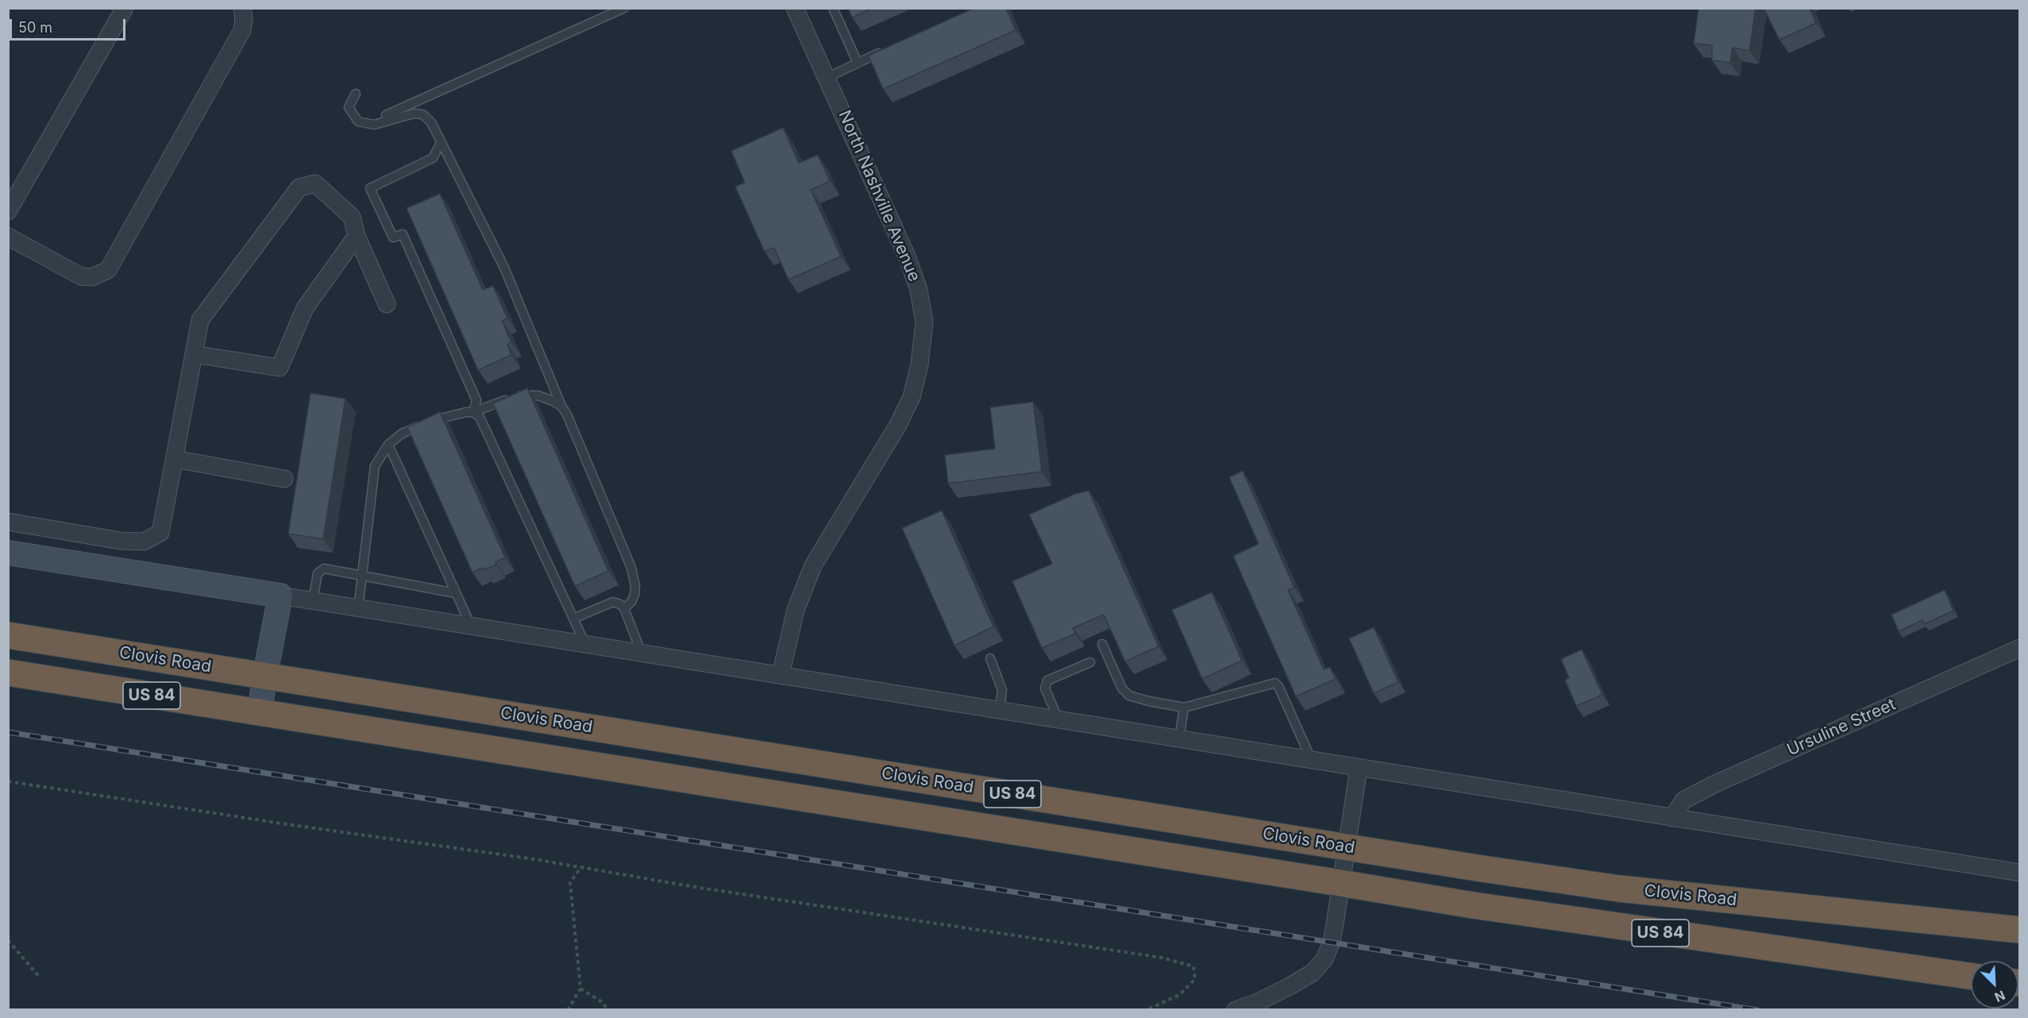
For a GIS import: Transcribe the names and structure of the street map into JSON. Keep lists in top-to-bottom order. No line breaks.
{"streets":{"highway":["Clovis Road","US 84"],"street":["North Nashville Avenue","Ursuline Street"]},"scale_bar":"50 m","north":"bottom right"}
